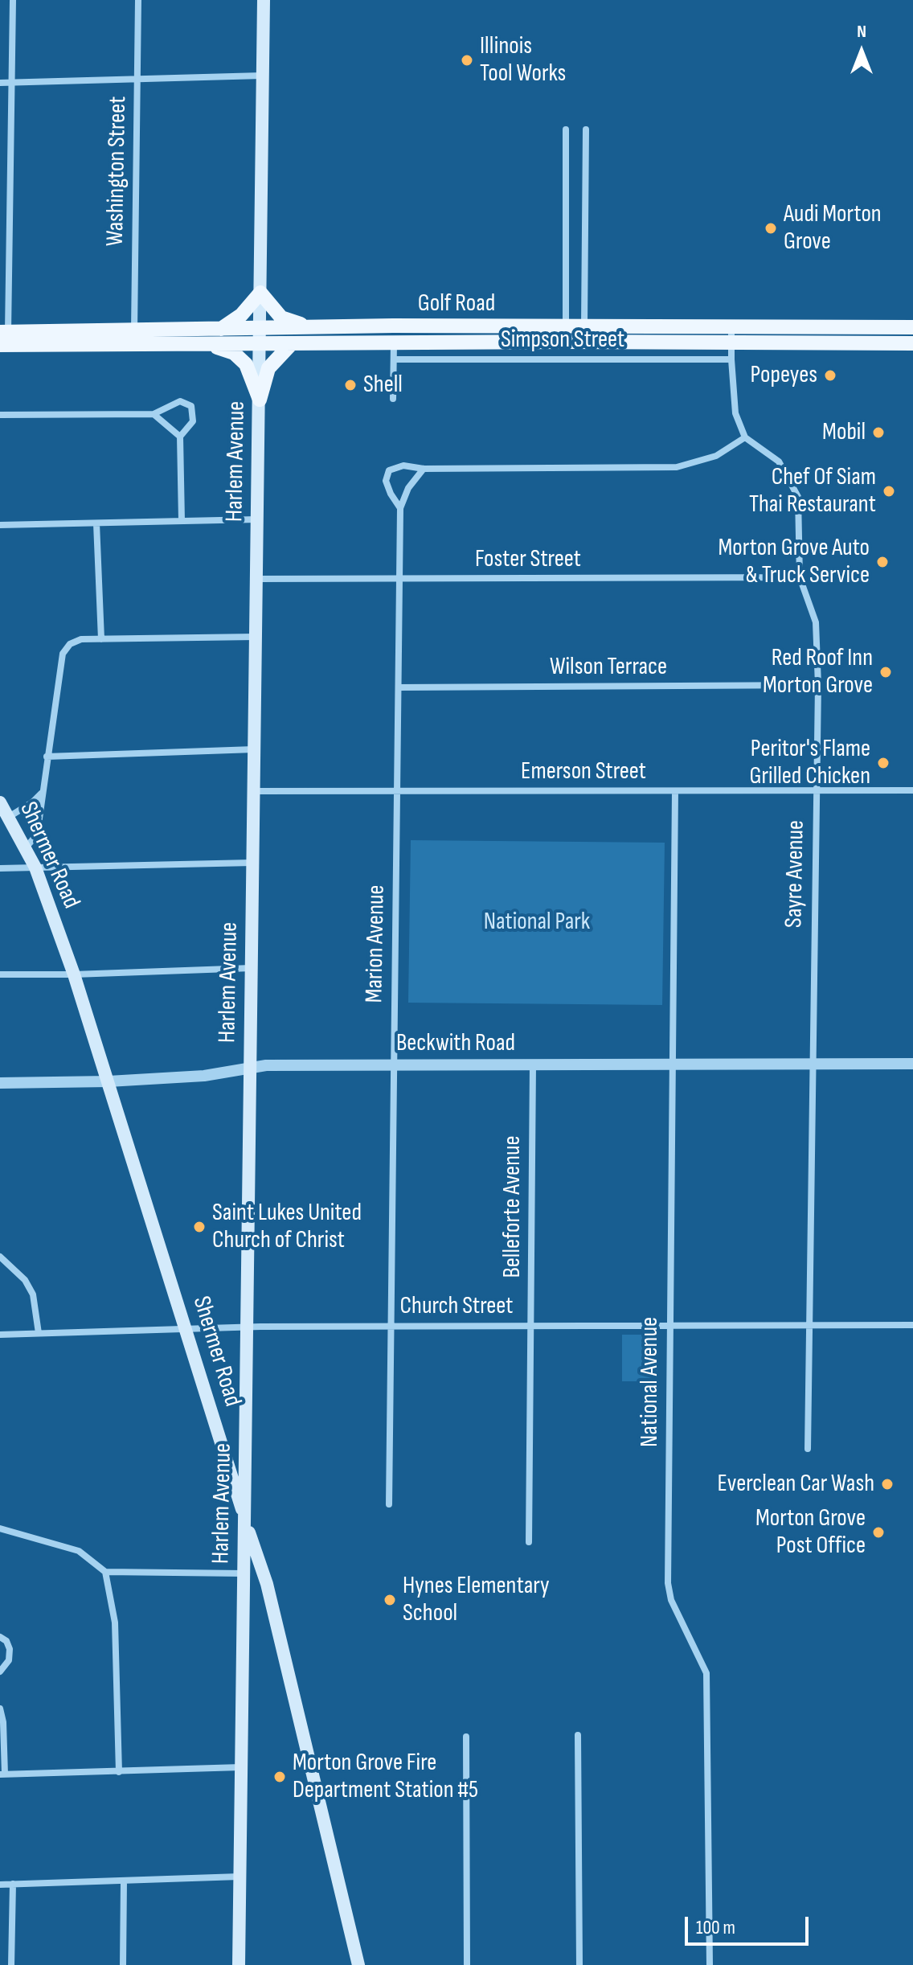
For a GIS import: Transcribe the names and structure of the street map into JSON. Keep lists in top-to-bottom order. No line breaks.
{"streets":{"main road":["Golf Road","Harlem Avenue","Shermer Road"],"street":["Washington Street","Simpson Street","Foster Street","Wilson Terrace","Emerson Street","Sayre Avenue","Marion Avenue","Beckwith Road","Belleforte Avenue","Church Street","National Avenue"]},"crossings":[["Washington Street","Golf Road"],["Golf Road","Harlem Avenue"],["Harlem Avenue","Foster Street"],["Harlem Avenue","Emerson Street"],["Harlem Avenue","Shermer Road"],["Harlem Avenue","Beckwith Road"],["Harlem Avenue","Church Street"],["Foster Street","Sayre Avenue"],["Foster Street","Marion Avenue"],["Wilson Terrace","Sayre Avenue"],["Wilson Terrace","Marion Avenue"],["Emerson Street","Sayre Avenue"],["Emerson Street","Marion Avenue"],["Emerson Street","National Avenue"],["Shermer Road","Beckwith Road"],["Shermer Road","Church Street"],["Sayre Avenue","Beckwith Road"],["Sayre Avenue","Church Street"],["Marion Avenue","Beckwith Road"],["Marion Avenue","Church Street"],["Beckwith Road","Belleforte Avenue"],["Beckwith Road","National Avenue"],["Belleforte Avenue","Church Street"],["Church Street","National Avenue"]],"parks":["National Park"],"places":["Illinois Tool Works","Audi Morton Grove","Popeyes","Shell","Mobil","Chef Of Siam Thai Restaurant","Morton Grove Auto & Truck Service","Red Roof Inn Morton Grove","Peritor's Flame Grilled Chicken","Saint Lukes United Church of Christ","Everclean Car Wash","Morton Grove Post Office","Hynes Elementary School","Morton Grove Fire Department Station #5"],"scale_bar":"100 m","north":"top"}
